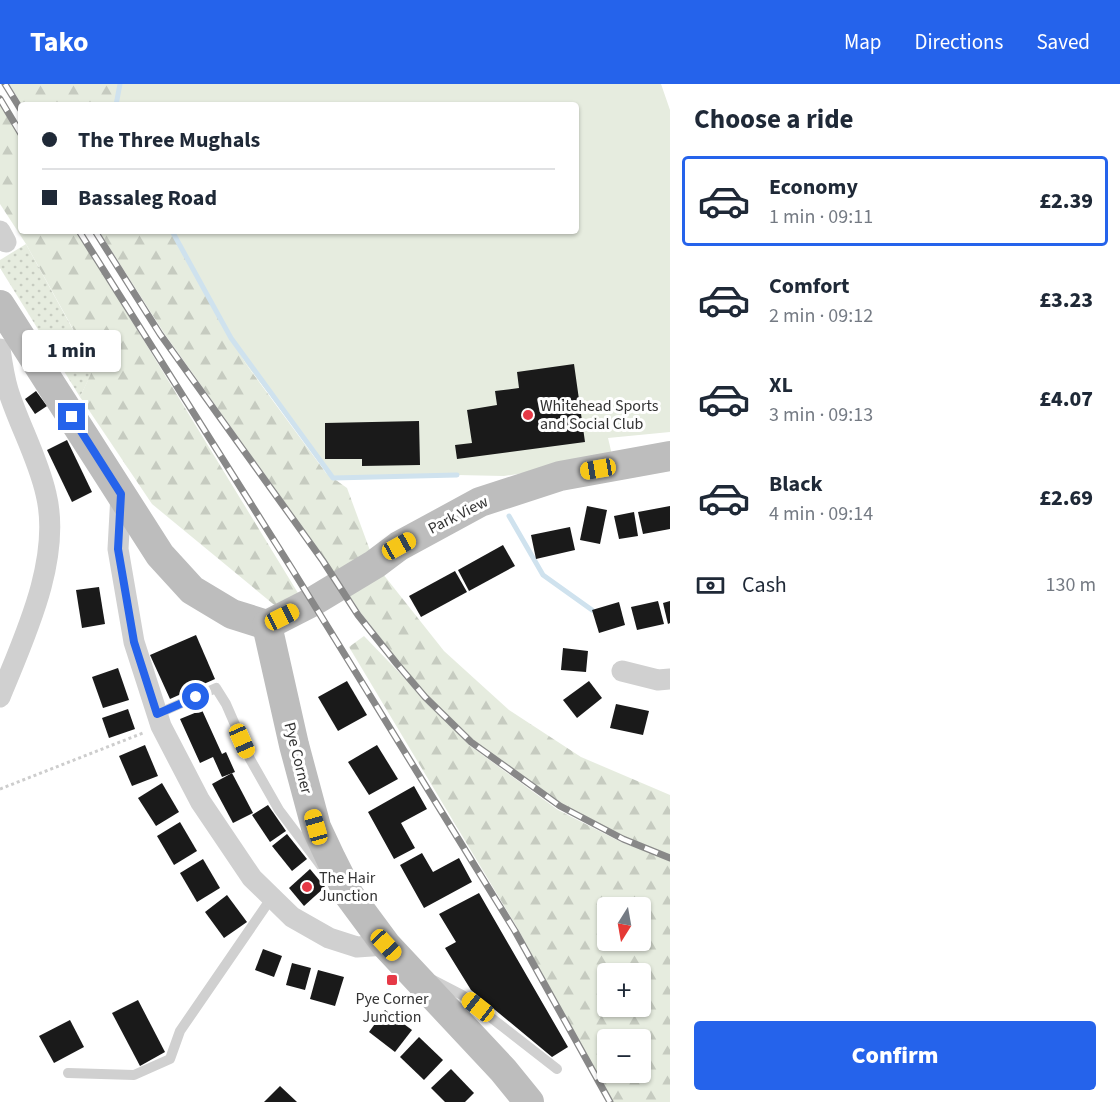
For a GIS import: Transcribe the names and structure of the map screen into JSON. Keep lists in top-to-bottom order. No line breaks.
{"streets":{"street":["Park View","Pye Corner"]},"crossings":[["Park View","Pye Corner"]],"places":{"other":["Whitehead Sports and Social Club","The Hair Junction"],"transit":["Pye Corner Junction"]},"north":"bottom","page":{"header":"Tako","nav":["Map","Directions","Saved"],"heading":"Choose a ride","banner":["The Three Mughals","Bassaleg Road"],"list":[{"name":"Economy","note":"1 min · 09:11","value":"£2.39"},{"name":"Comfort","note":"2 min · 09:12","value":"£3.23"},{"name":"XL","note":"3 min · 09:13","value":"£4.07"},{"name":"Black","note":"4 min · 09:14","value":"£2.69"}],"bubble":"1 min","pay":["Cash","130 m"],"map_buttons":["+","−"],"buttons":"Confirm"}}
